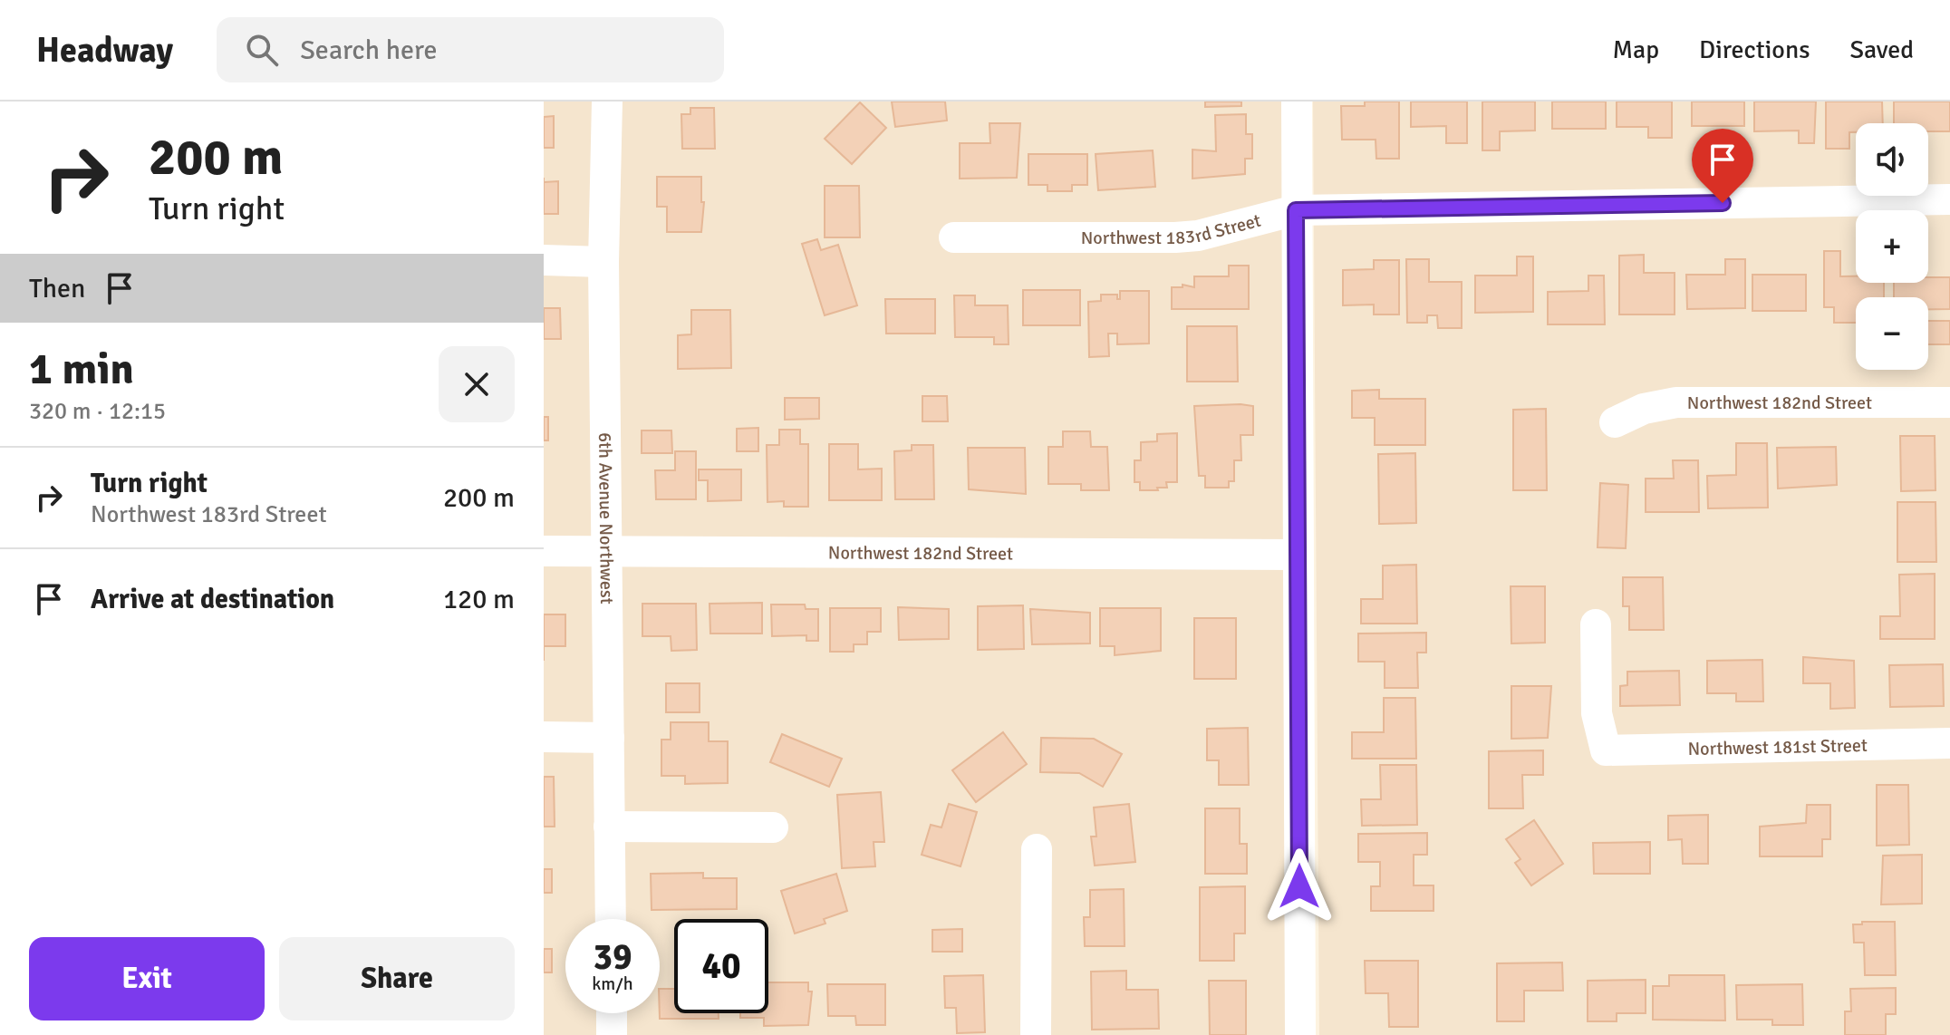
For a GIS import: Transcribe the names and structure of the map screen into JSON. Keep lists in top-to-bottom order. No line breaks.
{"streets":{"street":["Northwest 183rd Street","Northwest 182nd Street","6th Avenue Northwest","Northwest 181st Street"]},"crossings":[["Northwest 182nd Street","6th Avenue Northwest"]],"page":{"header":"Headway","search":"Search here","nav":["Map","Directions","Saved"],"turn":["200 m","Turn right"],"map_buttons":["+","−"],"then":"Then","heading":["1 min","320 m · 12:15"],"list":[{"name":"Turn right","note":"Northwest 183rd Street","value":"200 m"},{"name":"Arrive at destination","value":"120 m"}],"speed":"39 km/h","limit":"40","buttons":["Exit","Share"]}}
